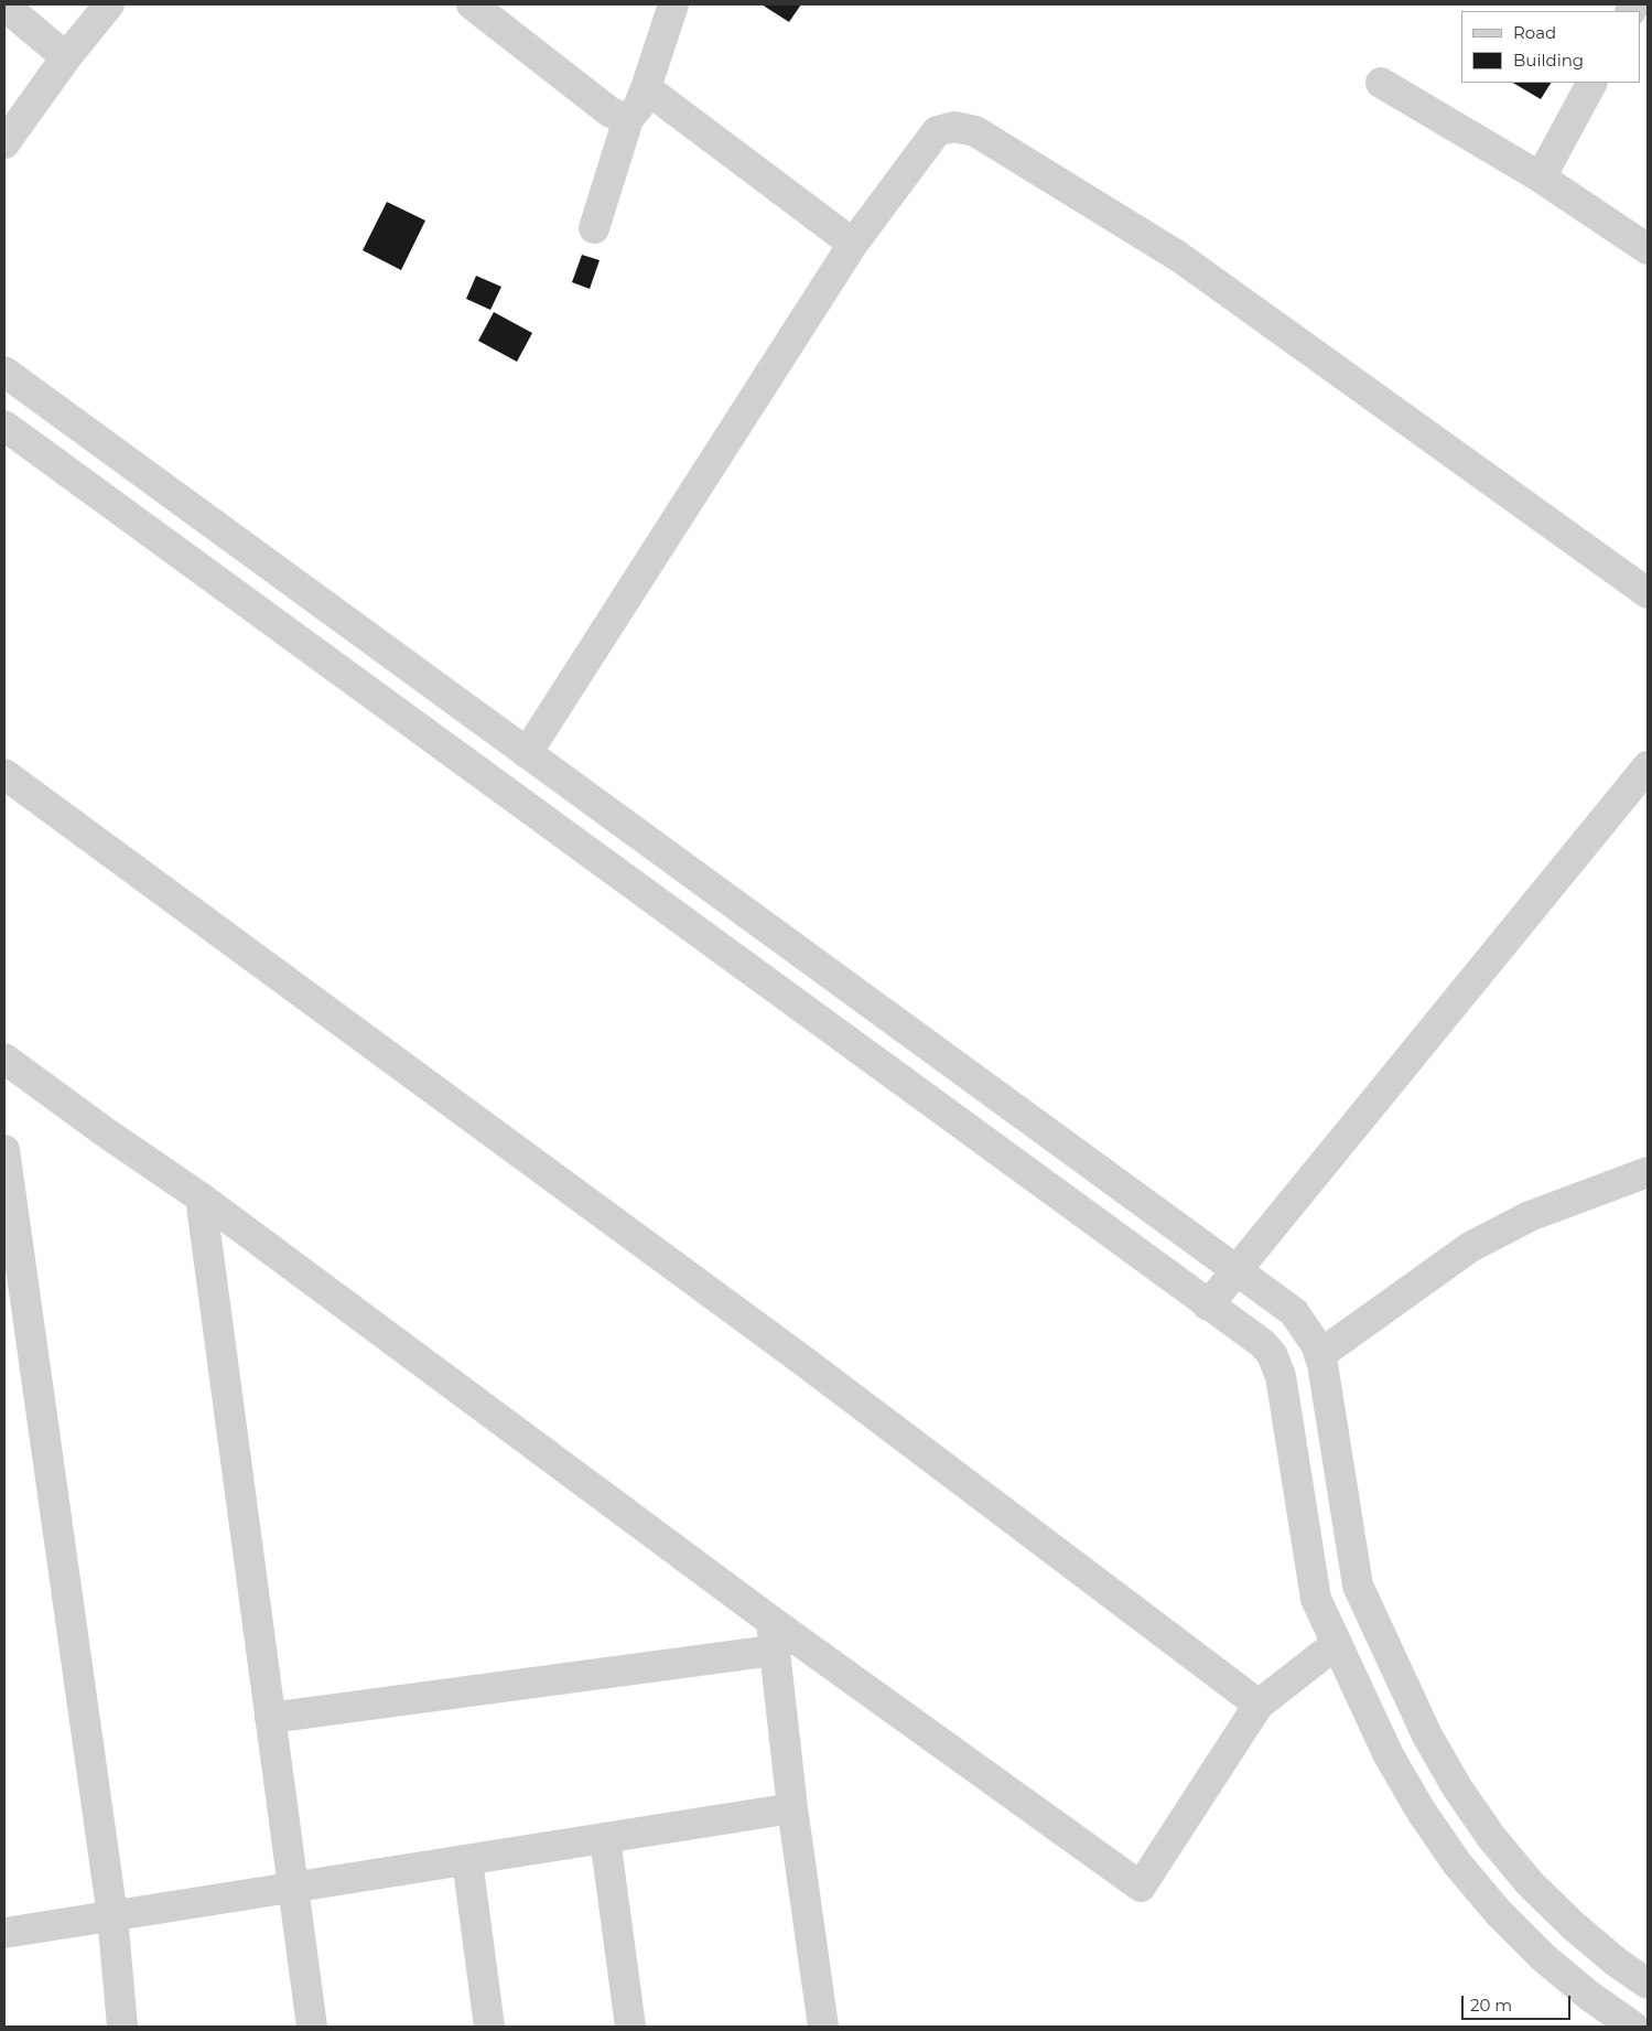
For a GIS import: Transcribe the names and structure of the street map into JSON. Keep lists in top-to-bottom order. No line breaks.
{"legend":["Road","Building"],"scale_bar":"20 m"}
